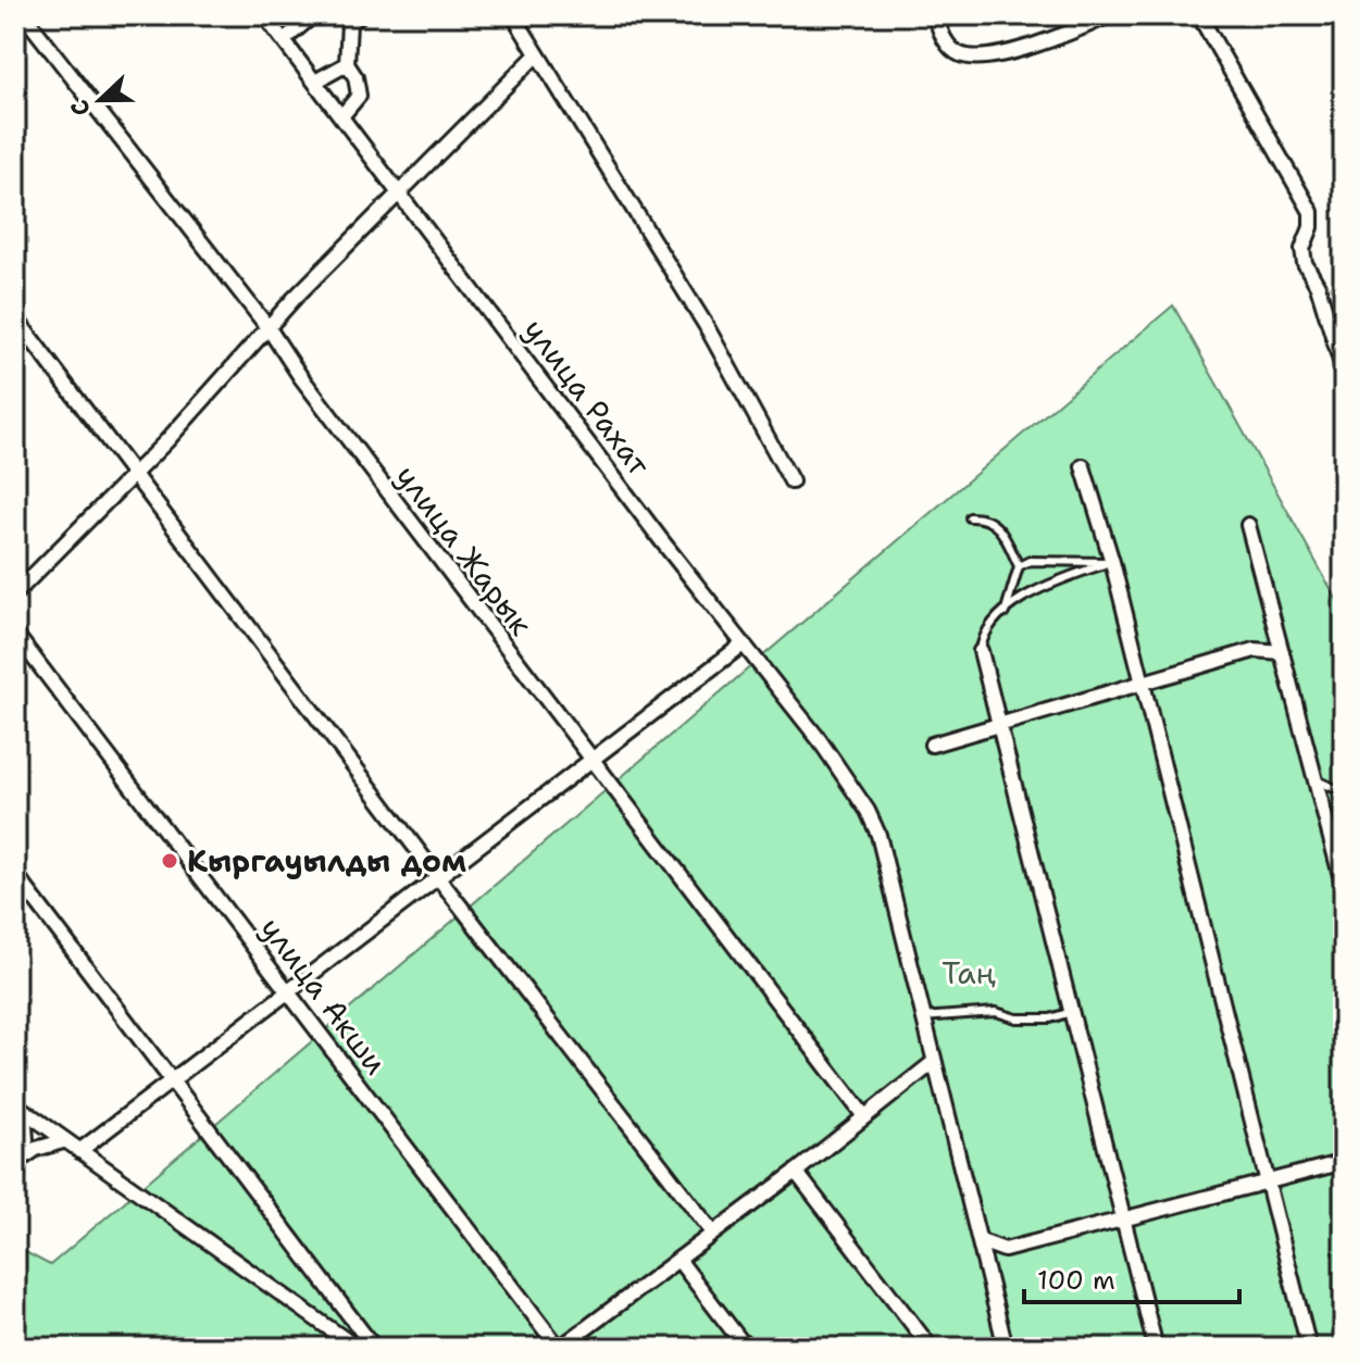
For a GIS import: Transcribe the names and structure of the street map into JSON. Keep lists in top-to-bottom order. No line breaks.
{"streets":{"street":["улица Рахат","улица Жарык","улица Акши"]},"parks":["Таң"],"places":["Кыргауылды дом"],"scale_bar":"100 m","north":"left"}
